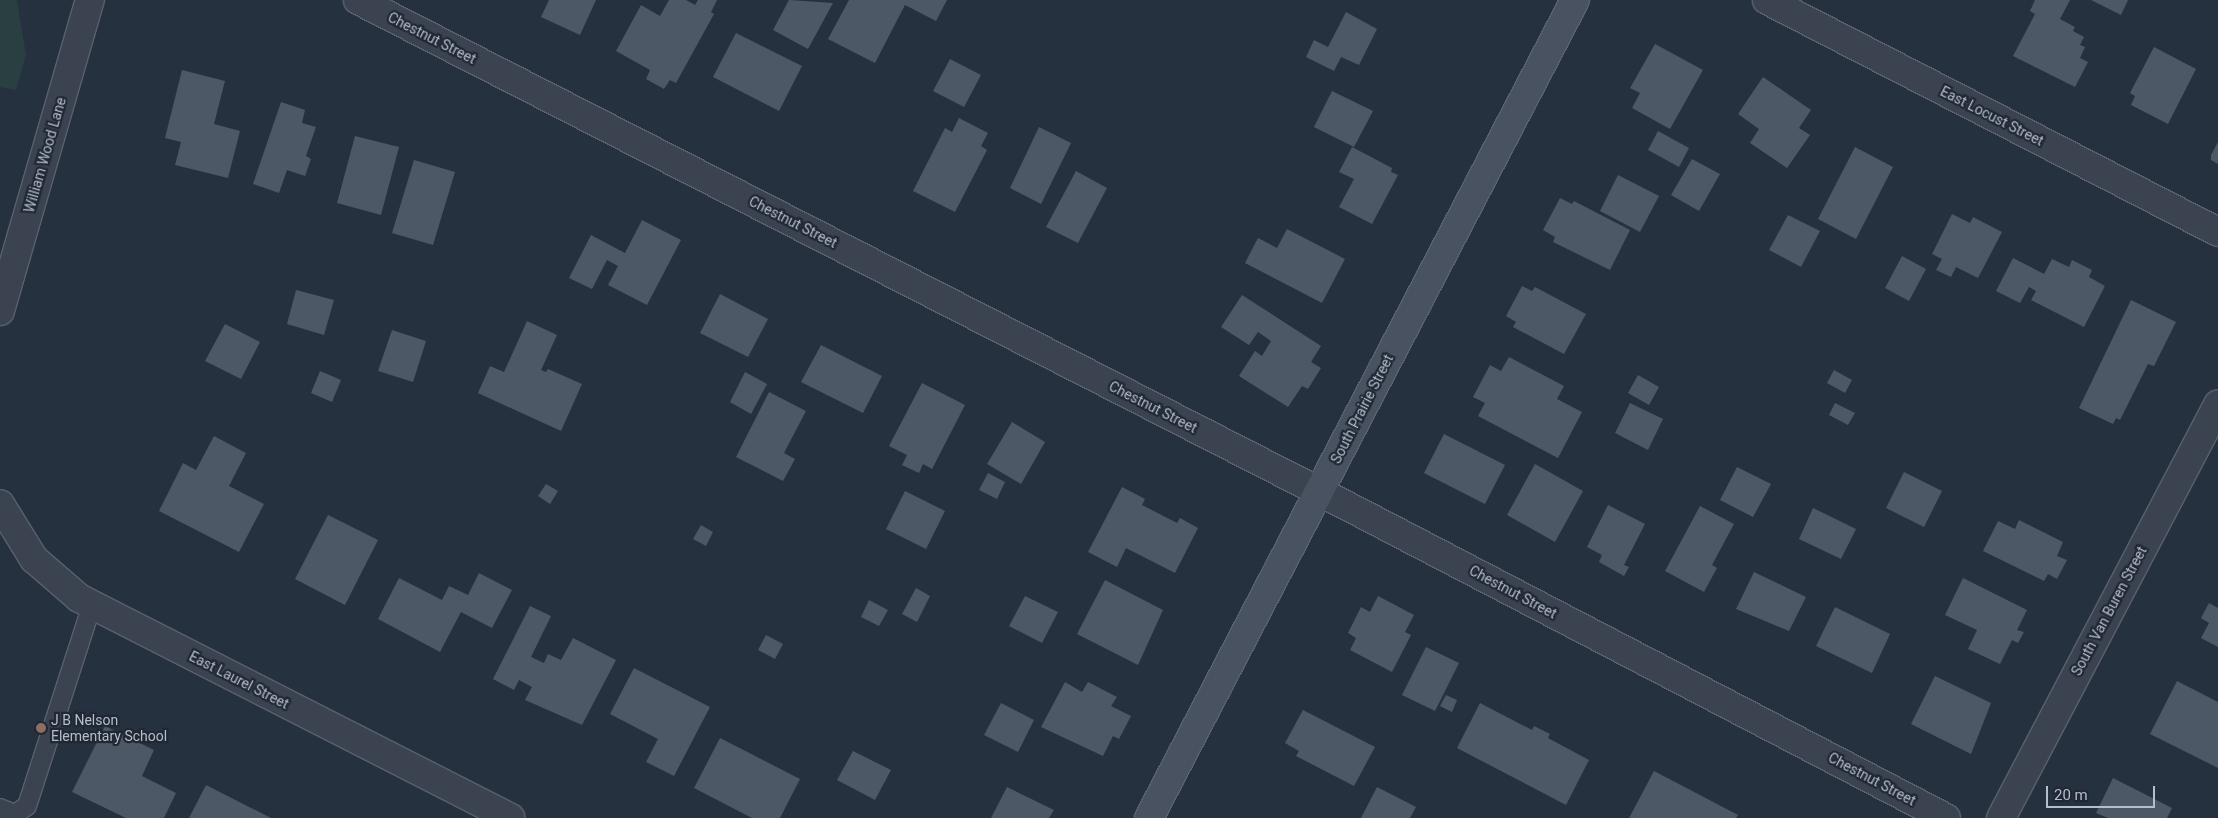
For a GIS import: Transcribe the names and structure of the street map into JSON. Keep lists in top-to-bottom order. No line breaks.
{"streets":{"street":["Chestnut Street","East Locust Street","William Wood Lane","South Prairie Street","South Van Buren Street","East Laurel Street"]},"crossings":[["Chestnut Street","South Prairie Street"]],"places":["J B Nelson Elementary School"],"scale_bar":"20 m"}
